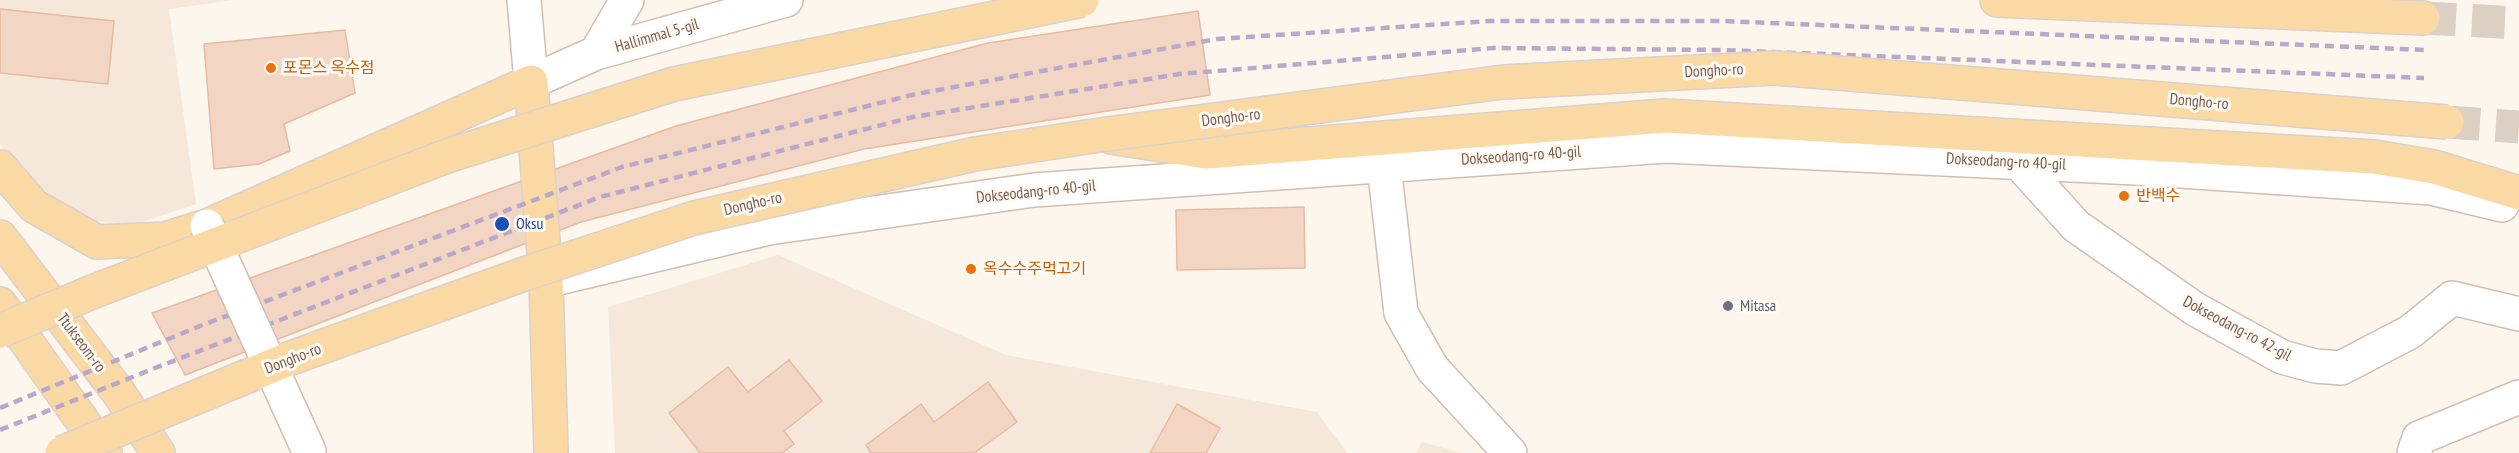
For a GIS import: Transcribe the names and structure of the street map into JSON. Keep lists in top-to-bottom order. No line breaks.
{"streets":{"main road":["Dongho-ro","Ttukseom-ro"],"street":["Hallimmal 5-gil","Dokseodang-ro 40-gil","Dokseodang-ro 42-gil"]},"crossings":[["Dokseodang-ro 40-gil","Dokseodang-ro 42-gil"]],"places":["포몬스 옥수점","반백수","Oksu","옥수수주먹고기","Mitasa"]}
